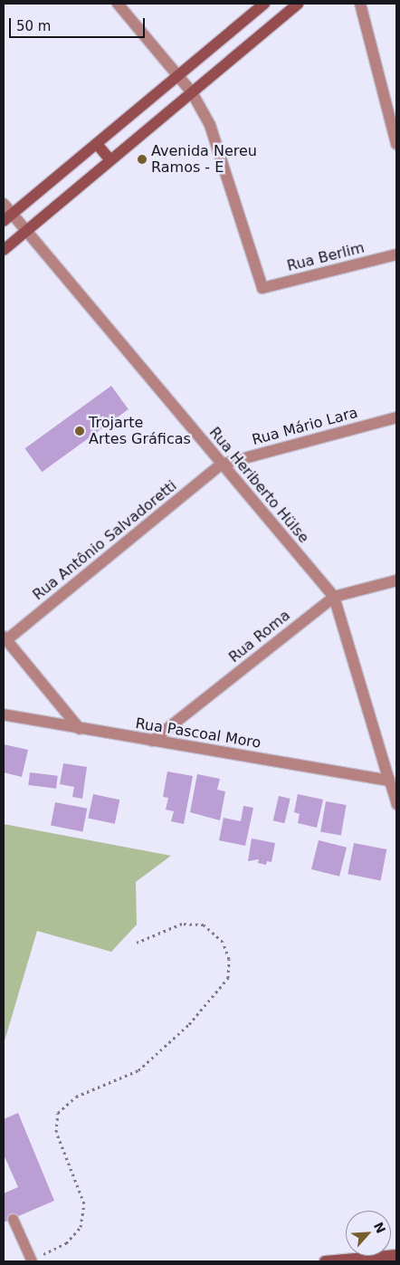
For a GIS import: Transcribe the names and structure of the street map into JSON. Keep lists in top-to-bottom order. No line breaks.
{"streets":{"street":["Rua Berlim","Rua Mário Lara","Rua Heriberto Hülse","Rua Antônio Salvadoretti","Rua Roma","Rua Pascoal Moro"]},"crossings":[["Rua Mário Lara","Rua Heriberto Hülse"],["Rua Mário Lara","Rua Antônio Salvadoretti"],["Rua Heriberto Hülse","Rua Antônio Salvadoretti"],["Rua Heriberto Hülse","Rua Roma"],["Rua Heriberto Hülse","Rua Pascoal Moro"],["Rua Roma","Rua Pascoal Moro"]],"places":["Avenida Nereu Ramos - E","Trojarte Artes Gráficas"],"scale_bar":"50 m","north":"top right"}
